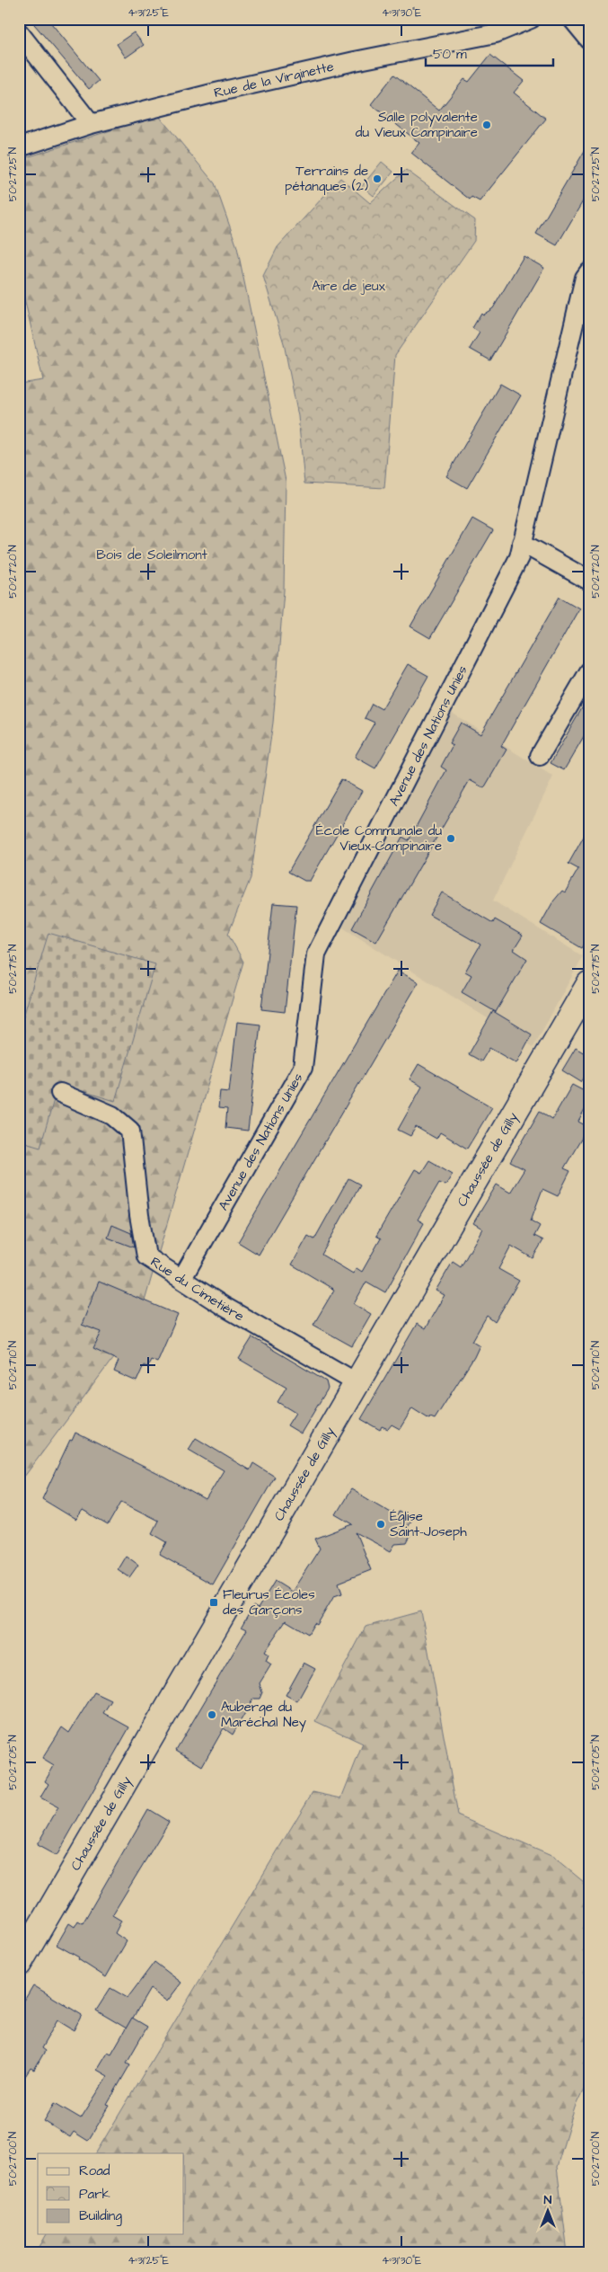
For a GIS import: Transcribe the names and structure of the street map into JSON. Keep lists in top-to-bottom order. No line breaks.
{"streets":{"main road":["Chaussée de Gilly"],"street":["Rue de la Virginette","Avenue des Nations Unies","Rue du Cimetière"]},"crossings":[["Avenue des Nations Unies","Rue du Cimetière"],["Chaussée de Gilly","Rue du Cimetière"]],"parks":["Aire de jeux","Bois de Soleilmont"],"places":{"other":["Salle polyvalente du Vieux Campinaire","Terrains de pétanques (2)","École Communale du Vieux-Campinaire","Église Saint-Joseph","Auberge du Maréchal Ney"],"transit":["Fleurus Écoles des Garçons"]},"legend":["Road","Park","Building"],"scale_bar":"50 m","north":"top","coordinates":["4°31'25\"E","4°31'30\"E","50°27'25\"N","50°27'20\"N","50°27'15\"N","50°27'10\"N","50°27'05\"N","50°27'00\"N"]}
